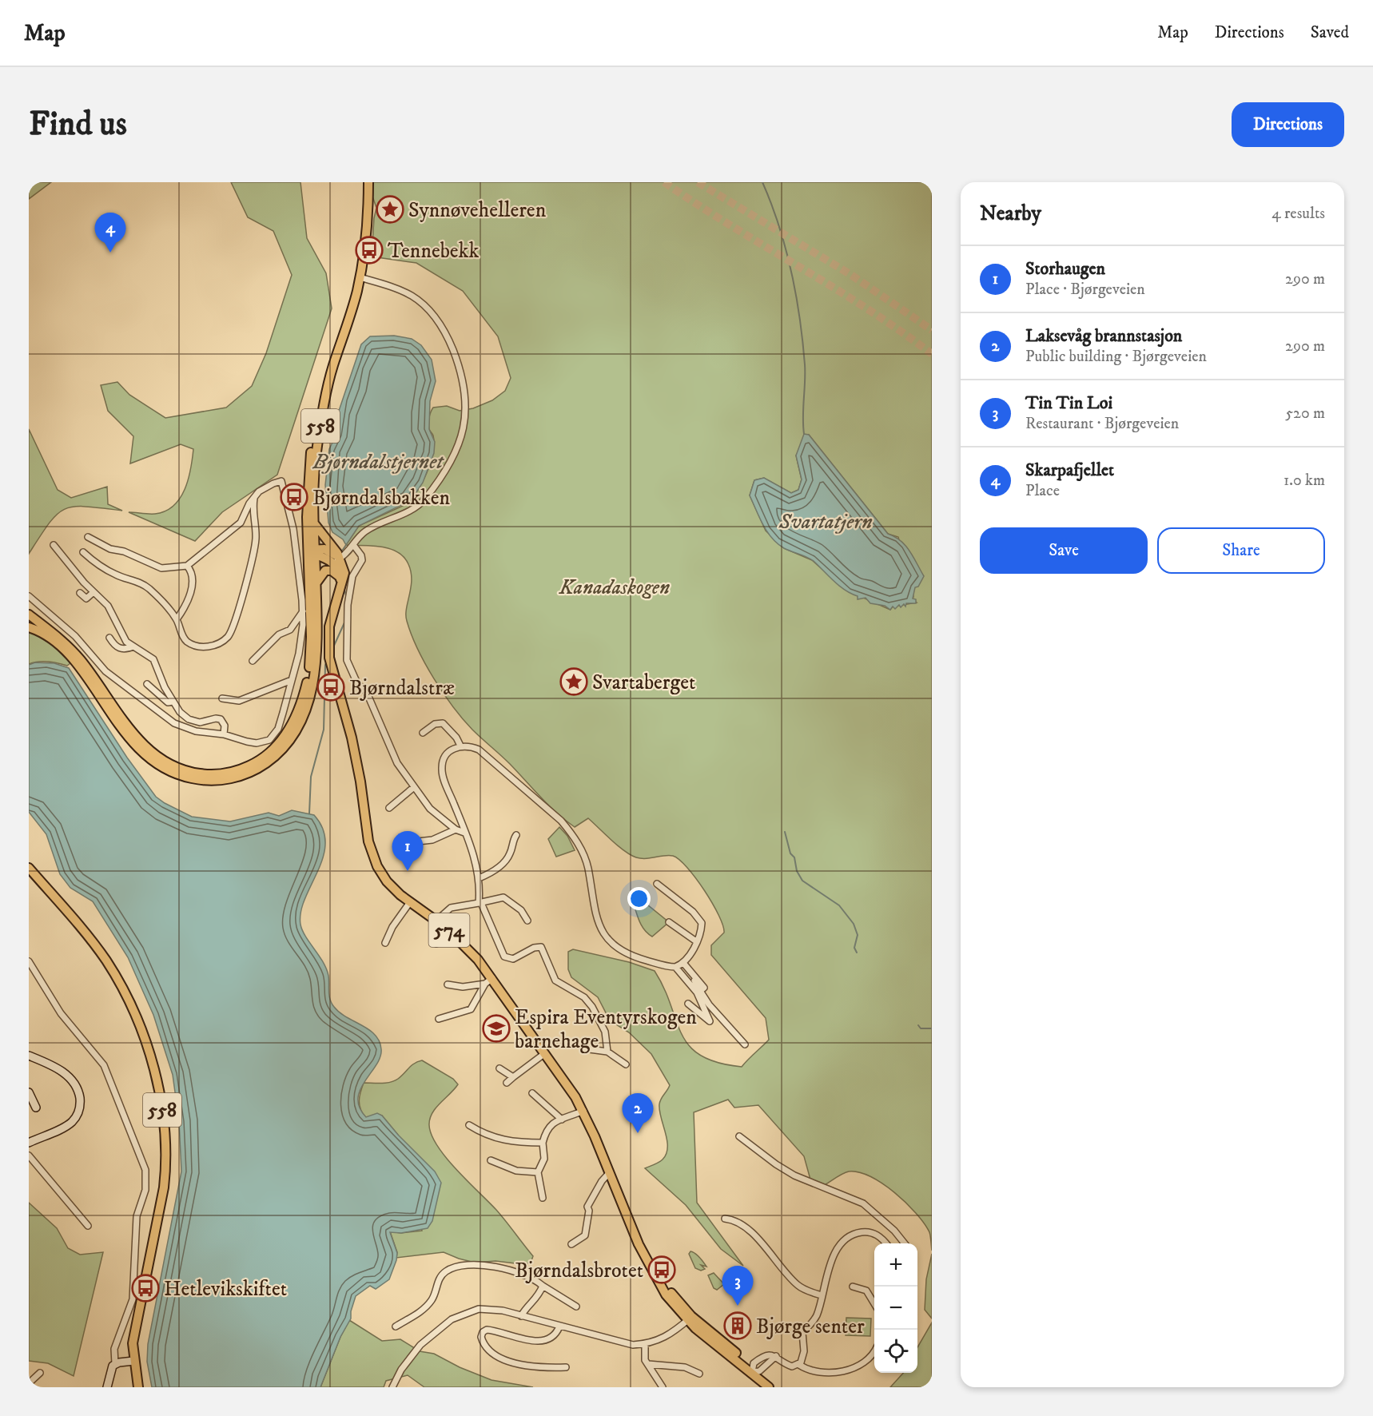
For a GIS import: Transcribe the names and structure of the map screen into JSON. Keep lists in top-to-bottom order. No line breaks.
{"streets":{"main road":["558","574"]},"crossings":[["558","574"]],"water":["Bjørndalstjernet","Svartatjern"],"parks":["Kanadaskogen"],"places":{"place":["Synnøvehelleren","Svartaberget"],"bus stop":["Tennebekk","Bjørndalsbakken","Bjørndalstræ","Bjørndalsbrotet","Hetlevikskiftet"],"school or university":["Espira Eventyrskogen barnehage"],"building":["Bjørge senter"]},"page":{"header":"Map","nav":["Map","Directions","Saved"],"buttons":["Directions",["Save","Share"]],"title":"Find us","heading":["Nearby","4 results"],"pins":["4","1","2","3"],"list":[{"mark":"1","name":"Storhaugen","note":"Place · Bjørgeveien","value":"290 m"},{"mark":"2","name":"Laksevåg brannstasjon","note":"Public building · Bjørgeveien","value":"290 m"},{"mark":"3","name":"Tin Tin Loi","note":"Restaurant · Bjørgeveien","value":"520 m"},{"mark":"4","name":"Skarpafjellet","note":"Place","value":"1.0 km"}],"map_buttons":["+","−"]}}
